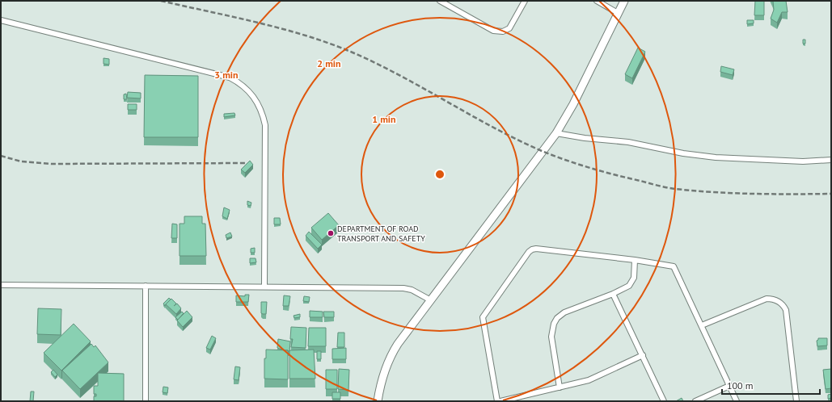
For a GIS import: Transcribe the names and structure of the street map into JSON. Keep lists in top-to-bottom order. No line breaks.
{"places":["DEPARTMENT OF ROAD TRANSPORT AND SAFETY"],"scale_bar":"100 m","rings":["2 min","3 min","1 min"]}
